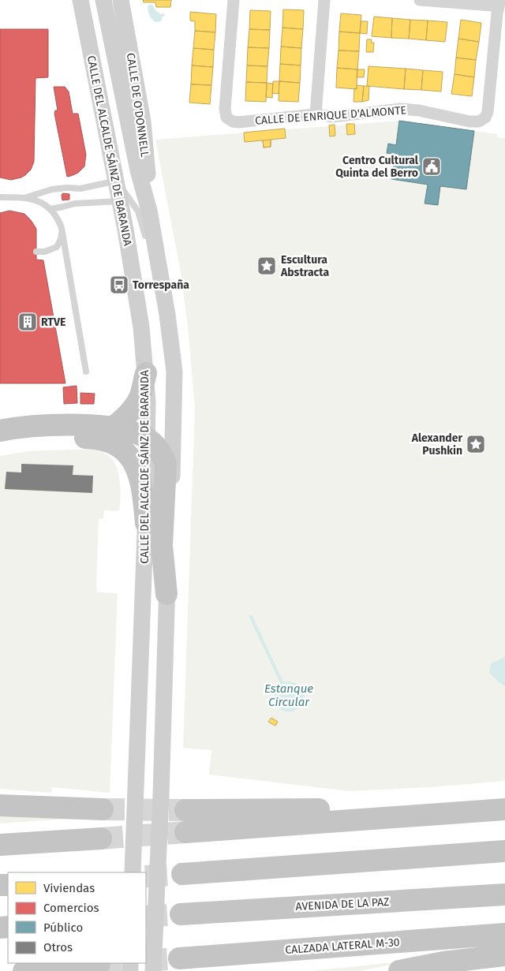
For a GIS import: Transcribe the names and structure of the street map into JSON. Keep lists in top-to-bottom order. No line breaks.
{"streets":{"highway":["AVENIDA DE LA PAZ","CALZADA LATERAL M-30"],"street":["CALLE DE O'DONNELL","CALLE DE ENRIQUE D'ALMONTE","CALLE DEL ALCALDE SÁINZ DE BARANDA"]},"crossings":[["CALLE DE O'DONNELL","CALLE DEL ALCALDE SÁINZ DE BARANDA"]],"water":["Estanque Circular"],"places":{"public building":["Centro Cultural Quinta del Berro"],"place":["Escultura Abstracta","Alexander Pushkin"],"bus stop":["Torrespaña"],"building":["RTVE"]},"legend":["Viviendas","Comercios","Público","Otros"]}
